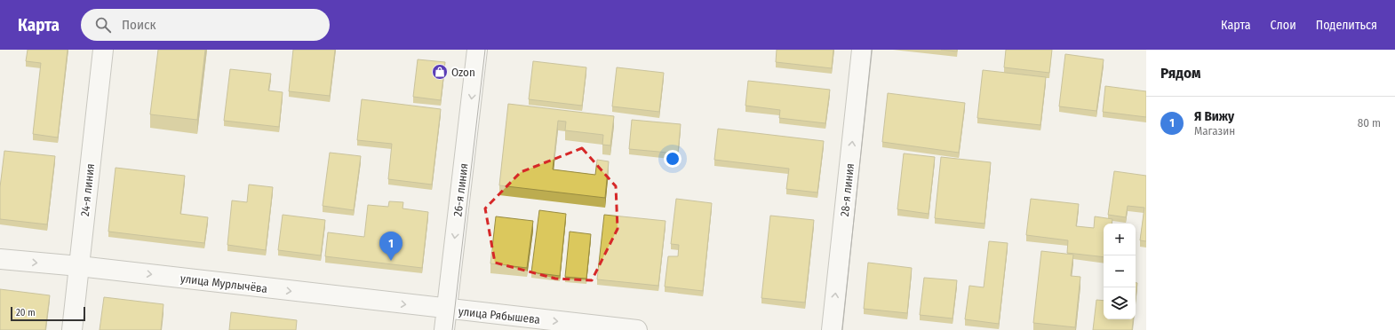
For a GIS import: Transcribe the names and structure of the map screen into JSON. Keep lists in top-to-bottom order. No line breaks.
{"streets":{"street":["24-я линия","26-я линия","28-я линия","улица Мурлычёва","улица Рябышева"]},"crossings":[["24-я линия","улица Мурлычёва"],["26-я линия","улица Мурлычёва"],["26-я линия","улица Рябышева"],["улица Мурлычёва","улица Рябышева"]],"one_way":["26-я линия","28-я линия","улица Мурлычёва","улица Рябышева"],"places":{"shop":["Ozon"]},"scale_bar":"20 m","page":{"header":"Карта","search":"Поиск","nav":["Карта","Слои","Поделиться"],"heading":"Рядом","list":[{"mark":"1","name":"Я Вижу","note":"Магазин","value":"80 m"}],"map_buttons":["+","−"],"pins":"1","scale":"20 m"}}
